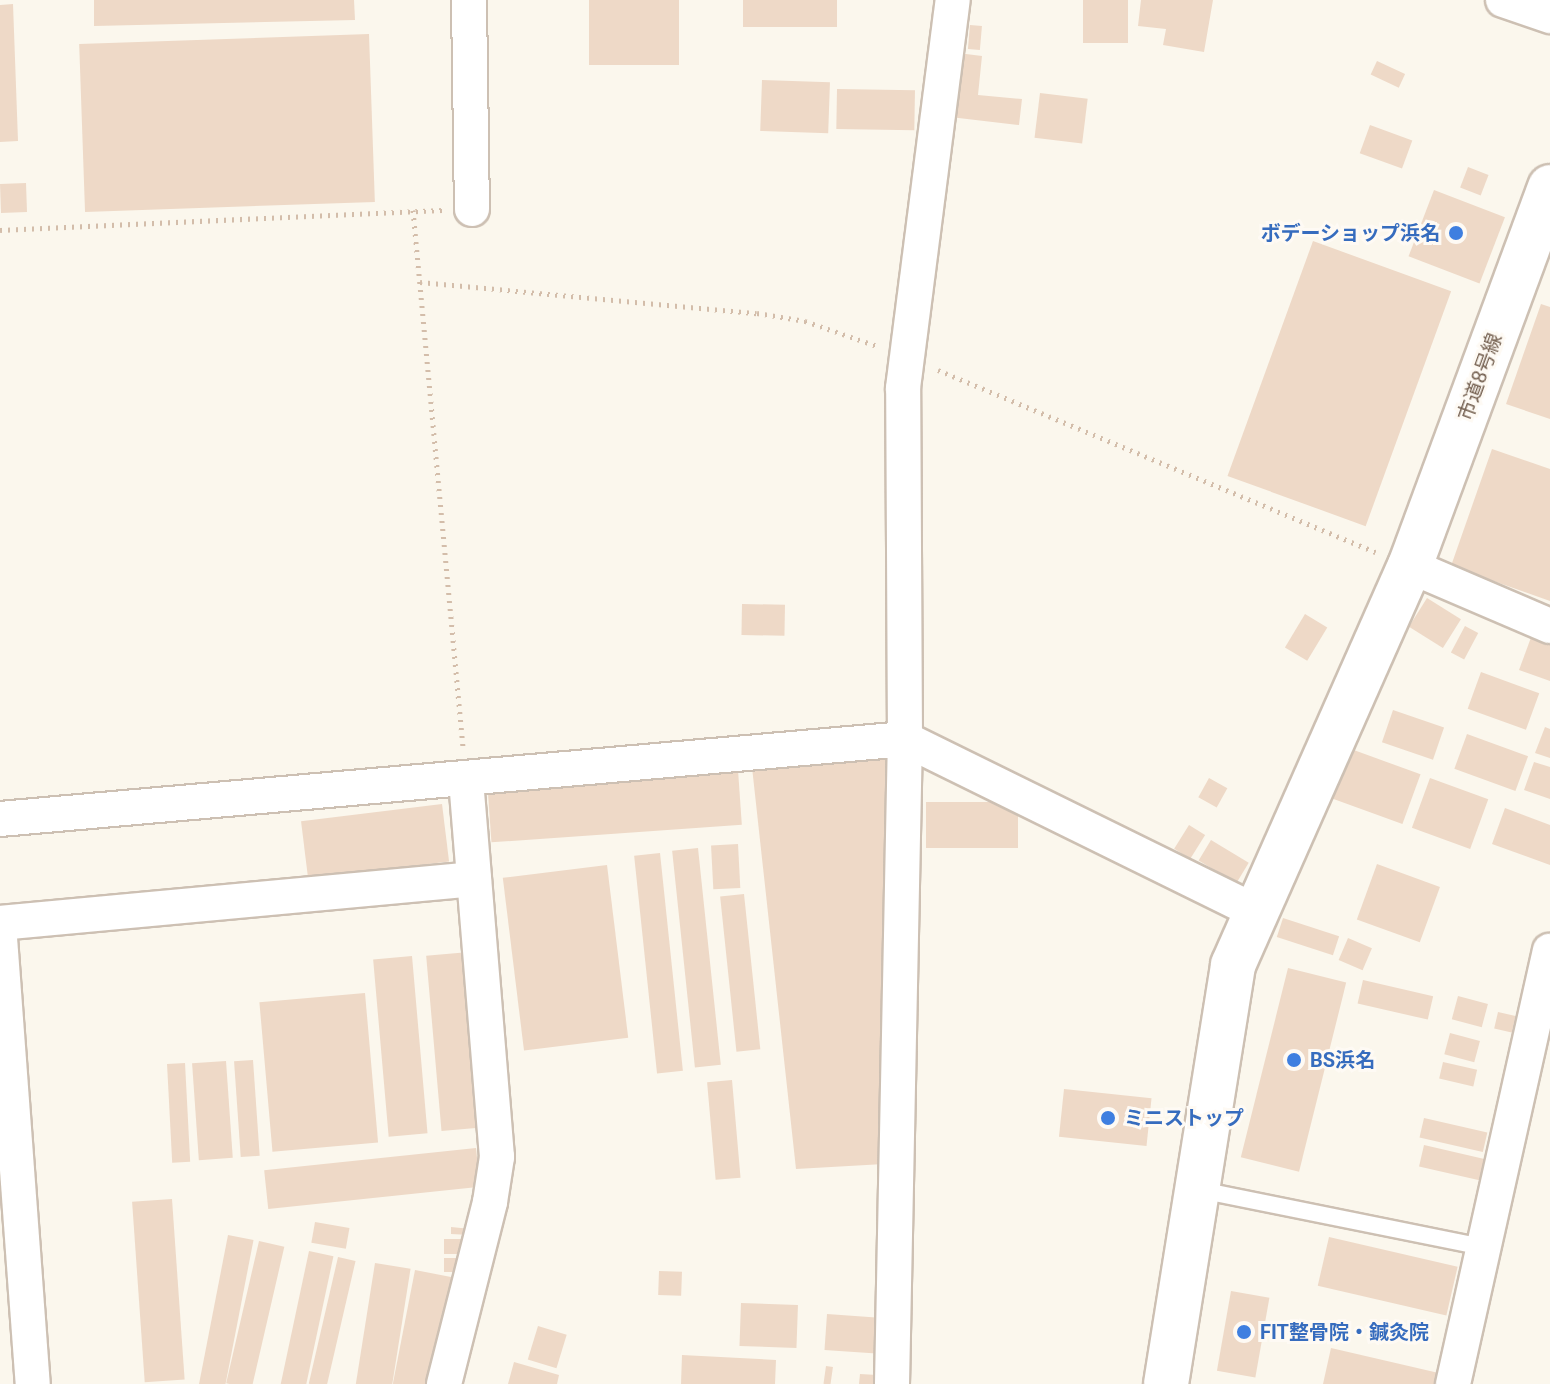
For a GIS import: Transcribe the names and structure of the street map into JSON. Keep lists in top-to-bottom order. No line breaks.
{"streets":{"street":["市道8号線"]},"places":["ボデーショップ浜名","BS浜名","ミニストップ","FIT整骨院・鍼灸院"]}
